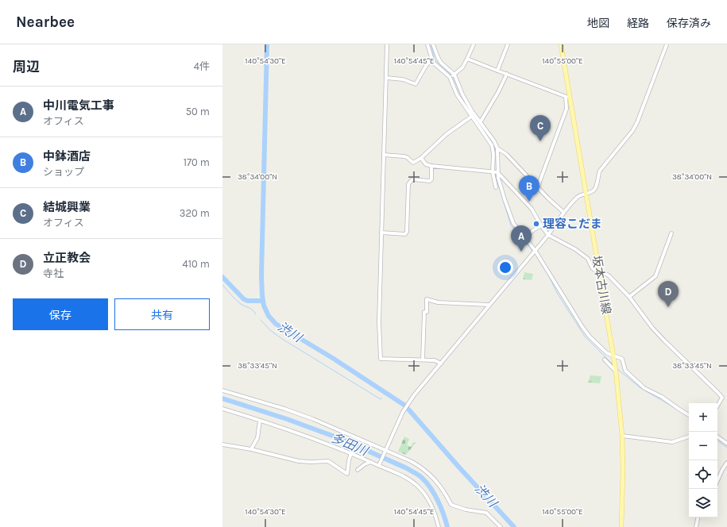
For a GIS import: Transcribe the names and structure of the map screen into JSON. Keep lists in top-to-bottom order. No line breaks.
{"streets":{"main road":["坂本古川線"]},"water":["渋川","多田川"],"places":["理容こだま"],"page":{"header":"Nearbee","nav":["地図","経路","保存済み"],"heading":["周辺","4件"],"list":[{"mark":"A","name":"中川電気工事","note":"オフィス","value":"50 m"},{"mark":"B","name":"中鉢酒店","note":"ショップ","value":"170 m"},{"mark":"C","name":"結城興業","note":"オフィス","value":"320 m"},{"mark":"D","name":"立正教会","note":"寺社","value":"410 m"}],"pins":["C","B","A","D"],"buttons":["保存","共有"],"map_buttons":["+","−"]},"coordinates":["140°54'30\"E","140°54'45\"E","140°55'00\"E","38°34'00\"N","38°33'45\"N"]}
